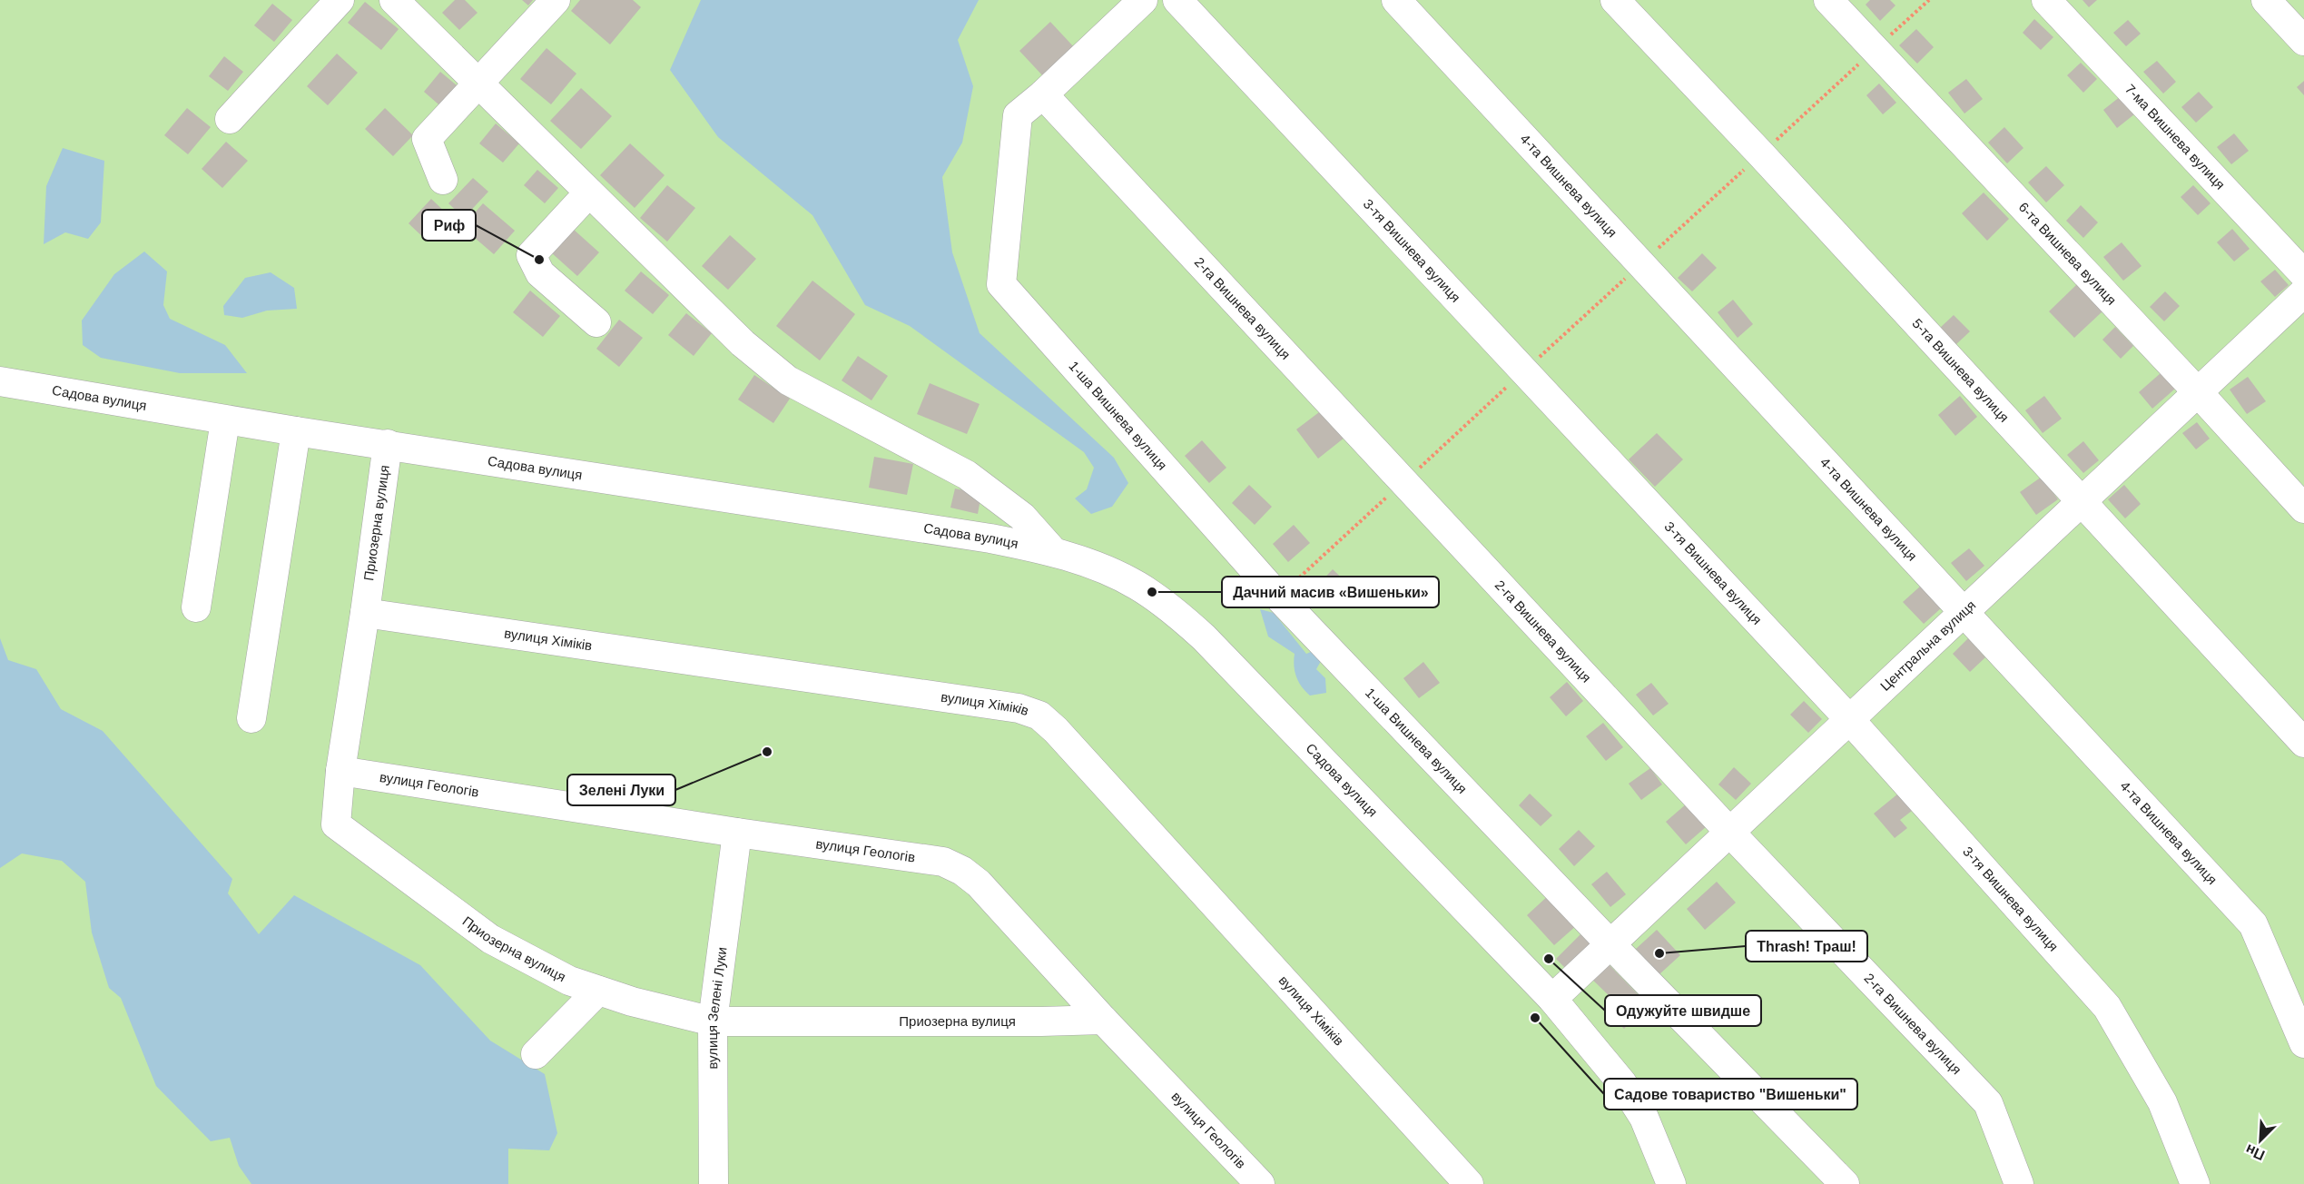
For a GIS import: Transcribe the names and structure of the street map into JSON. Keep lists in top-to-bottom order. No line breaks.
{"streets":{"street":["7-ма Вишнева вулиця","4-та Вишнева вулиця","3-тя Вишнева вулиця","6-та Вишнева вулиця","2-га Вишнева вулиця","5-та Вишнева вулиця","Садова вулиця","1-ша Вишнева вулиця","Приозерна вулиця","вулиця Хіміків","Центральна вулиця","вулиця Геологів","вулиця Зелені Луки"]},"crossings":[["4-та Вишнева вулиця","Центральна вулиця"],["3-тя Вишнева вулиця","Центральна вулиця"],["6-та Вишнева вулиця","Центральна вулиця"],["2-га Вишнева вулиця","1-ша Вишнева вулиця"],["2-га Вишнева вулиця","Центральна вулиця"],["5-та Вишнева вулиця","Центральна вулиця"],["Садова вулиця","Приозерна вулиця"],["Садова вулиця","Центральна вулиця"],["1-ша Вишнева вулиця","Центральна вулиця"],["Приозерна вулиця","вулиця Хіміків"],["Приозерна вулиця","вулиця Геологів"],["Приозерна вулиця","вулиця Зелені Луки"],["вулиця Геологів","вулиця Зелені Луки"]],"places":["Риф","Дачний масив «Вишеньки»","Зелені Луки","Thrash! Траш!","Одужуйте швидше","Садове товариство \"Вишеньки\""],"north":"bottom left"}
